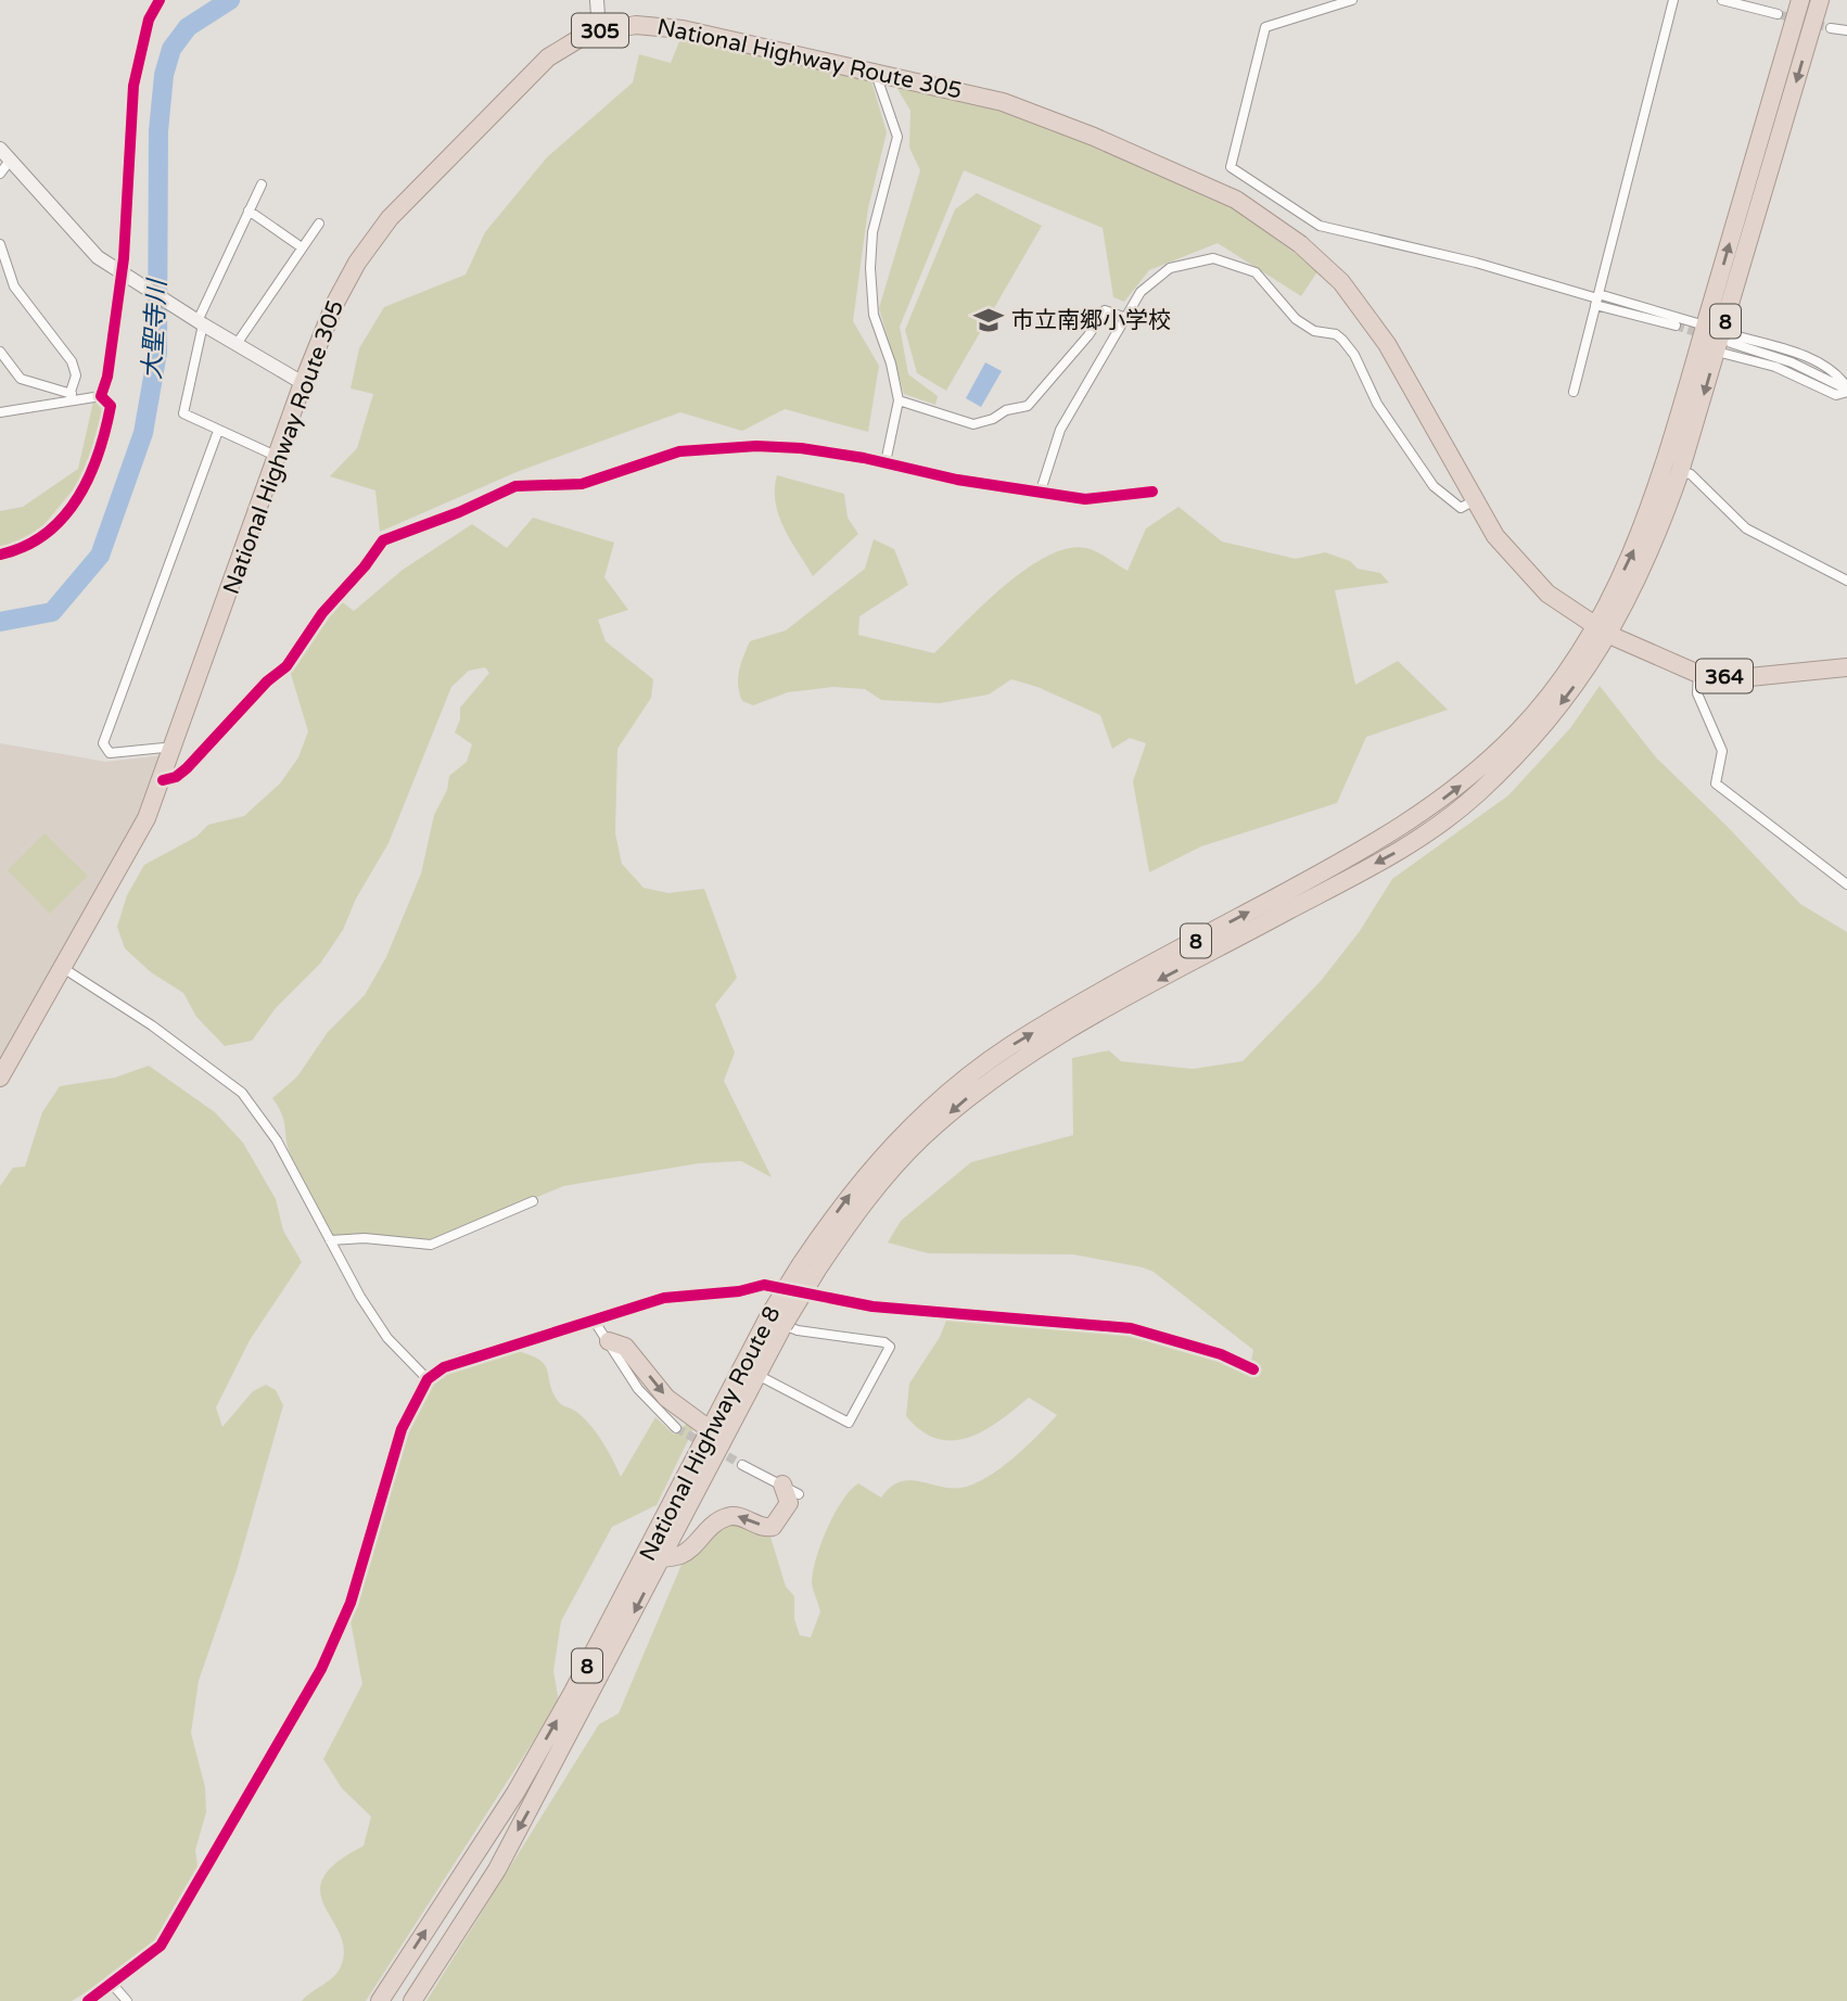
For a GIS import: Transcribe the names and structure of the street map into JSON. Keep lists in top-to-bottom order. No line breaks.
{"streets":{"highway":["305","National Highway Route 305","8","364","National Highway Route 8"]},"crossings":[["National Highway Route 305","364"],["National Highway Route 305","National Highway Route 8"],["364","National Highway Route 8"]],"water":["大聖寺川"],"places":{"school or university":["市立南郷小学校"]}}
